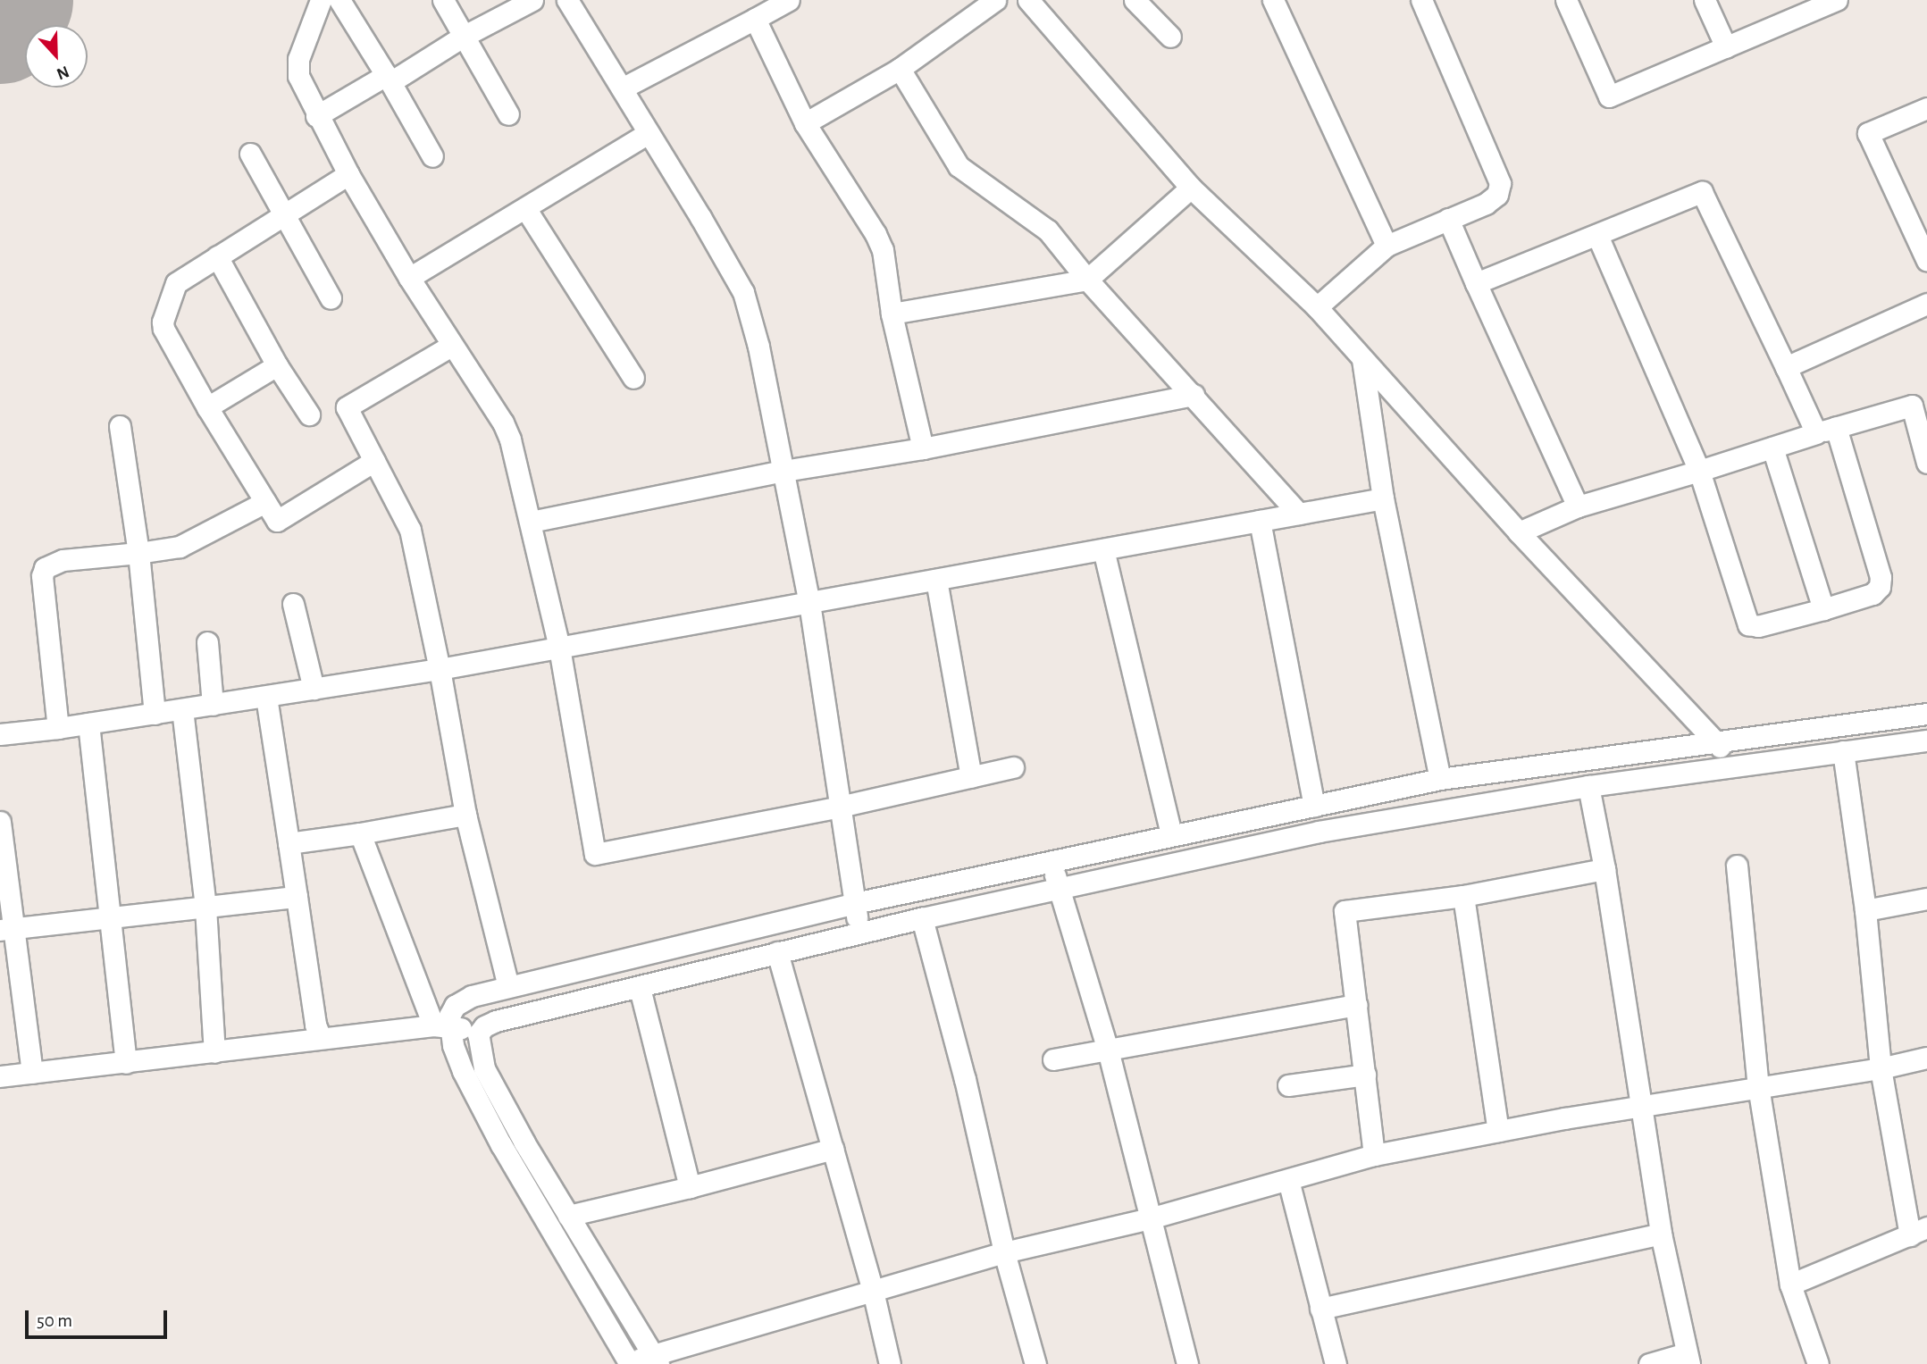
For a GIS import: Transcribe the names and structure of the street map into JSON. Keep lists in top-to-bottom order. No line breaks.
{"scale_bar":"50 m","north":"bottom"}
